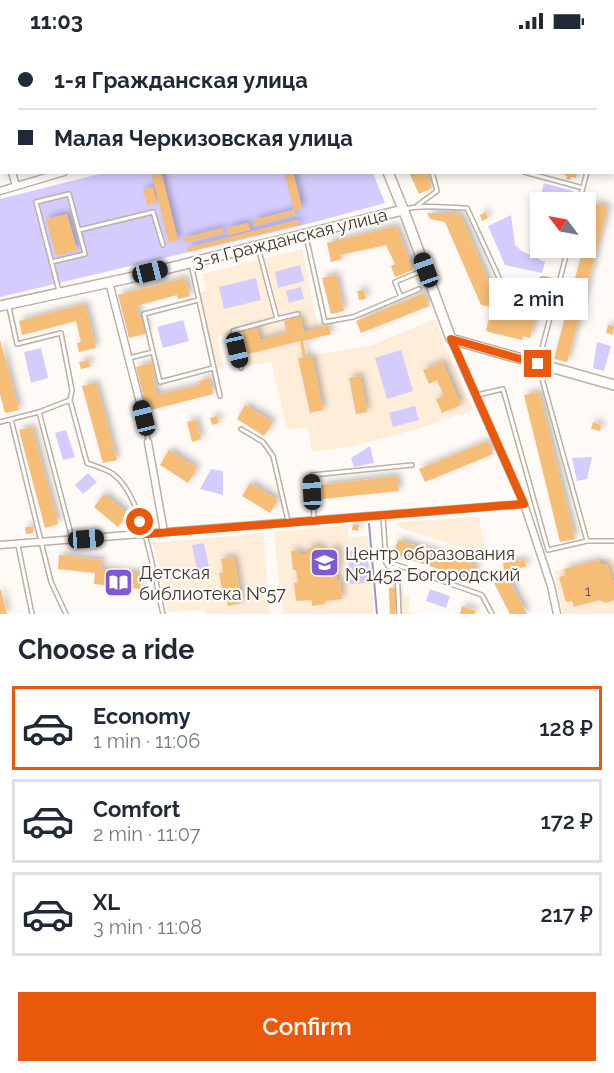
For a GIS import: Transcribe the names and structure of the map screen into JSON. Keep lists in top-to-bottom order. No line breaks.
{"streets":{"street":["3-я Гражданская улица"]},"places":{"school or university":["Центр образования №1452 Богородский"],"library":["Детская библиотека №57"]},"house_numbers":["1"],"north":"top left","page":{"status":"11:03","banner":["1-я Гражданская улица","Малая Черкизовская улица"],"bubble":"2 min","heading":"Choose a ride","list":[{"name":"Economy","note":"1 min · 11:06","value":"128 ₽"},{"name":"Comfort","note":"2 min · 11:07","value":"172 ₽"},{"name":"XL","note":"3 min · 11:08","value":"217 ₽"}],"buttons":"Confirm"}}
